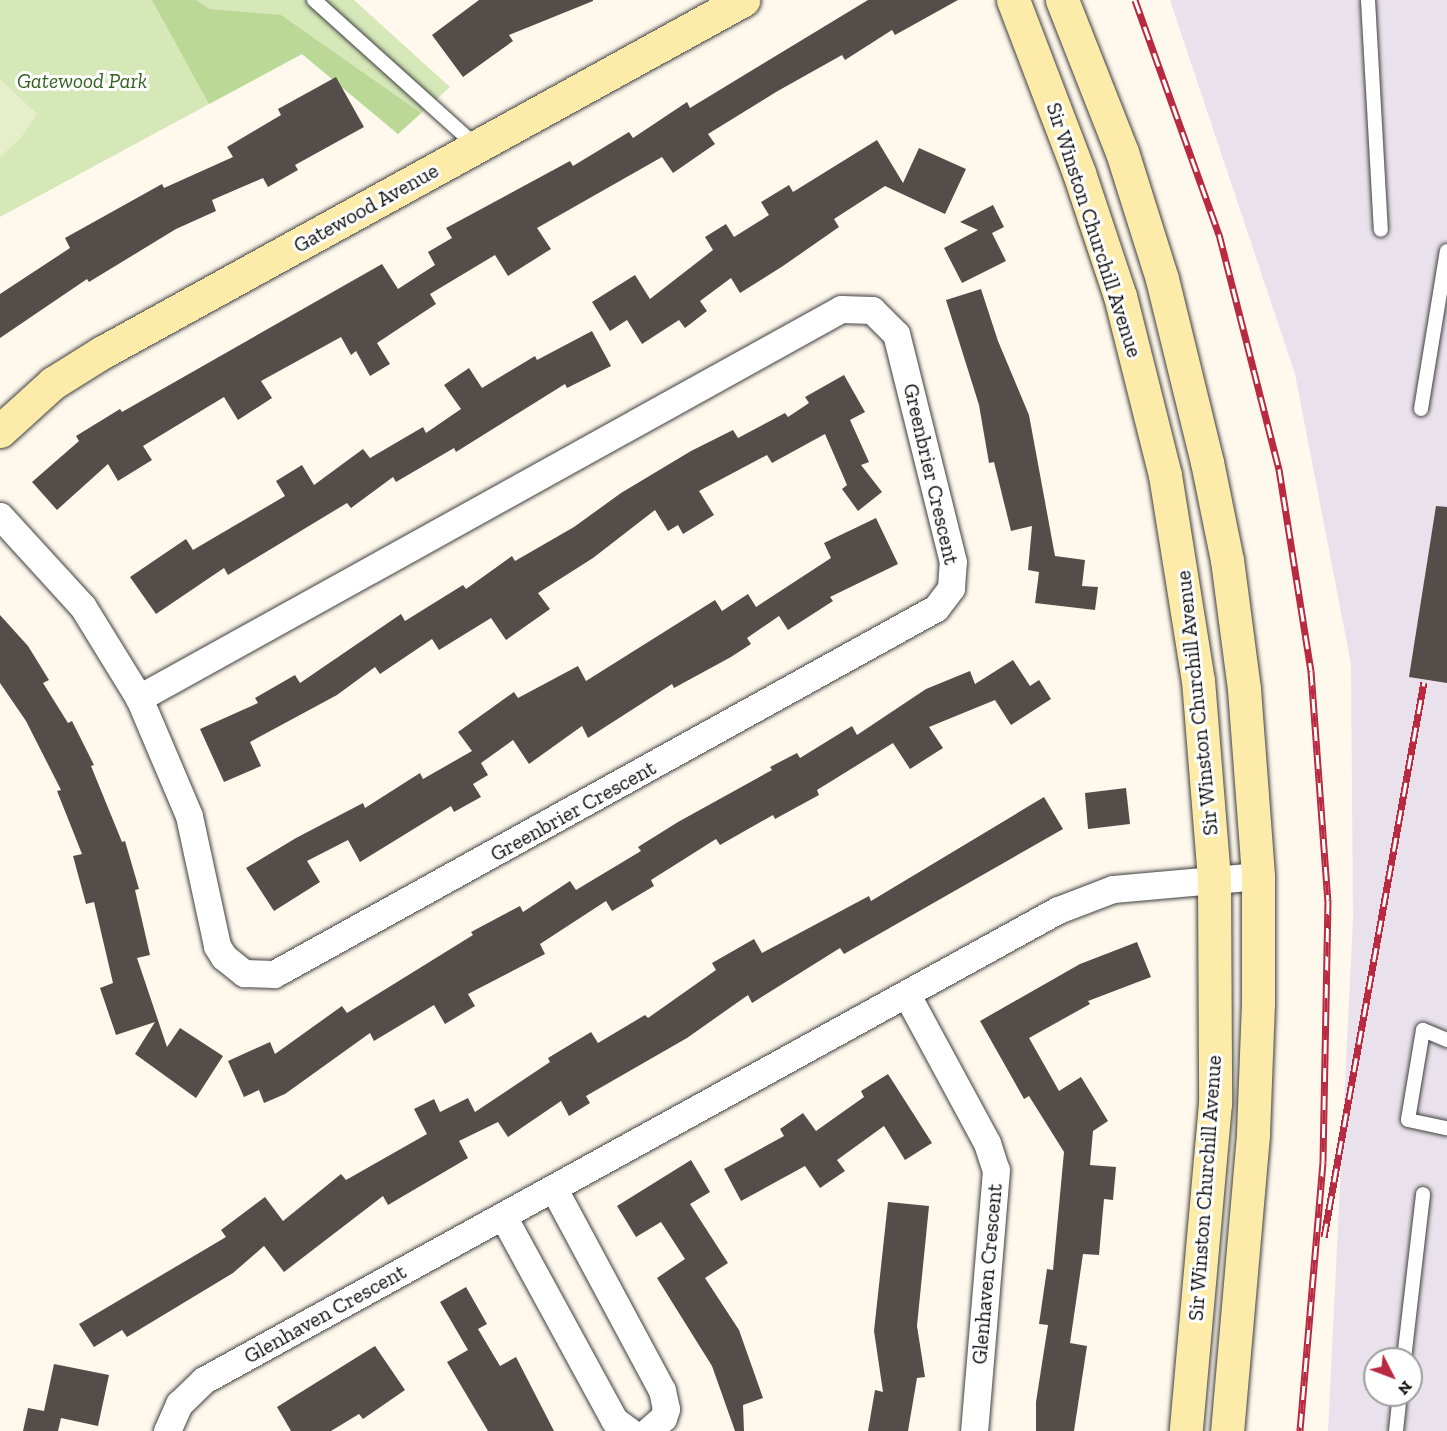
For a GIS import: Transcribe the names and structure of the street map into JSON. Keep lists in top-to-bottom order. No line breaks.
{"streets":{"main road":["Gatewood Avenue","Sir Winston Churchill Avenue"],"street":["Greenbrier Crescent","Glenhaven Crescent"]},"crossings":[["Sir Winston Churchill Avenue","Glenhaven Crescent"]],"parks":["Gatewood Park"],"north":"bottom right"}
